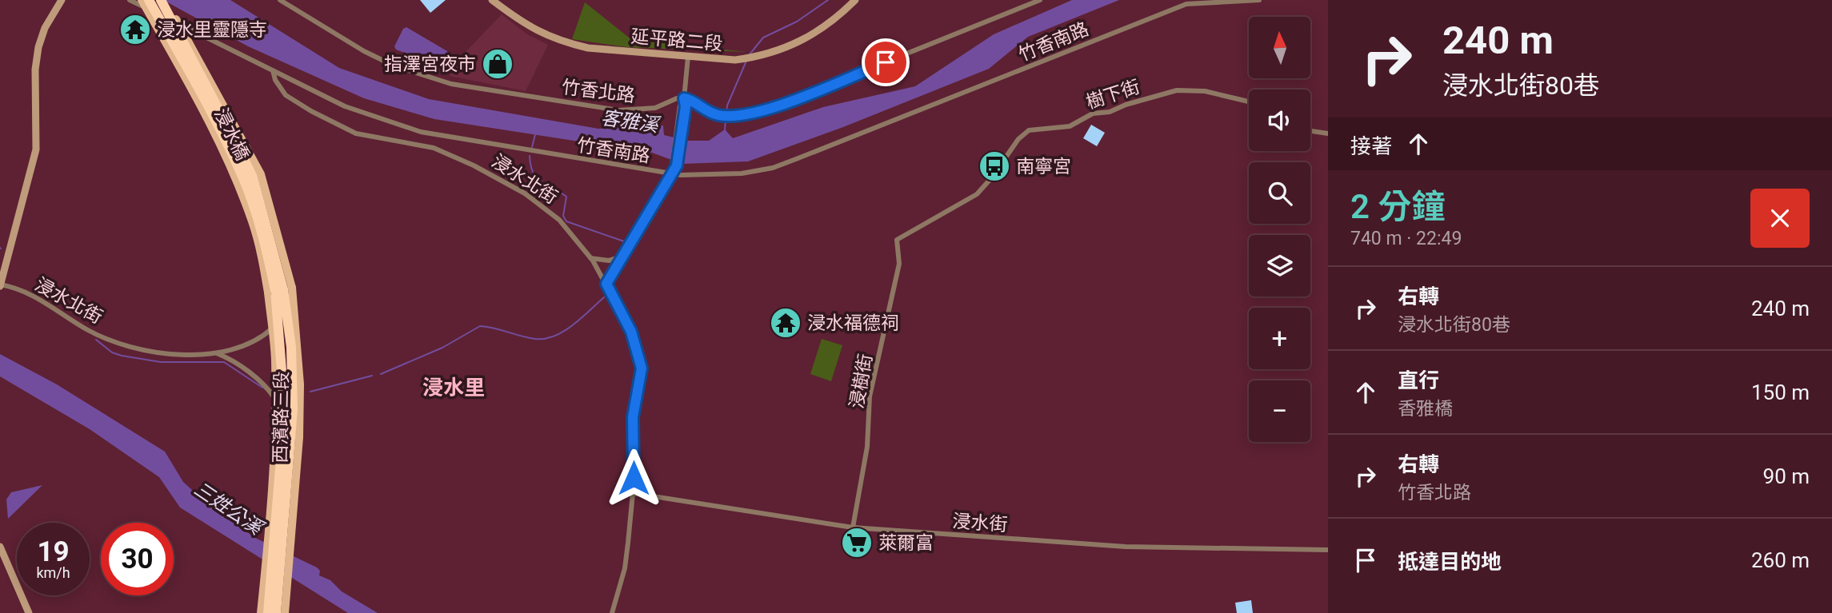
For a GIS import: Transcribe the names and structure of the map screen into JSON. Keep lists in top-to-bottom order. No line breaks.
{"streets":{"highway":["浸水橋"],"main road":["西濱路三段"],"street":["延平路二段","竹香南路","竹香北路","樹下街","浸水北街","浸樹街","浸水街"]},"crossings":[["竹香南路","浸水北街"],["樹下街","浸樹街"],["浸水橋","西濱路三段"],["浸水北街","西濱路三段"],["浸水北街","浸水街"],["浸樹街","浸水街"]],"districts":["浸水里"],"water":["客雅溪","三姓公溪"],"places":{"temple":["浸水里靈隱寺","浸水福德祠"],"shop":["指澤宮夜市"],"bus stop":["南寧宮"],"supermarket":["萊爾富"]},"north":"top","page":{"turn":["240 m","浸水北街80巷"],"map_buttons":["+","−"],"then":"接著","heading":["2 分鐘","740 m · 22:49"],"list":[{"name":"右轉","note":"浸水北街80巷","value":"240 m"},{"name":"直行","note":"香雅橋","value":"150 m"},{"name":"右轉","note":"竹香北路","value":"90 m"},{"name":"抵達目的地","value":"260 m"}],"speed":"19 km/h","limit":"30"}}
